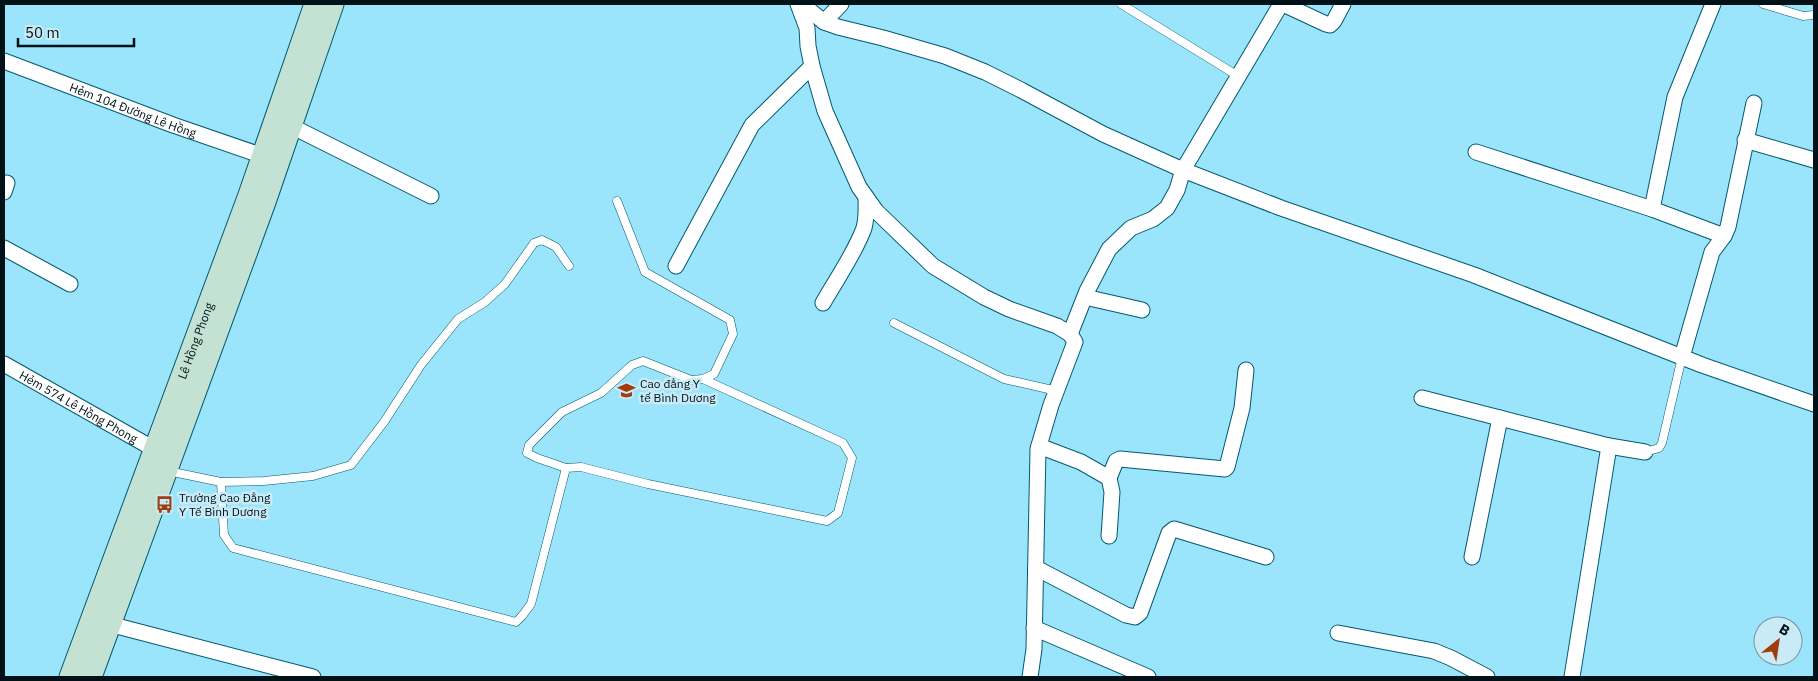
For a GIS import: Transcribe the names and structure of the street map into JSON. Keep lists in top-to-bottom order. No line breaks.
{"streets":{"street":["Hẻm 104 Đường Lê Hồng","Lê Hồng Phong","Hẻm 574 Lê Hồng Phong"]},"crossings":[["Hẻm 104 Đường Lê Hồng","Lê Hồng Phong"],["Lê Hồng Phong","Hẻm 574 Lê Hồng Phong"]],"places":{"school or university":["Cao đẳng Y tế Bình Dương"],"bus stop":["Trường Cao Đẳng Y Tế Bình Dương"]},"scale_bar":"50 m","north":"top right"}
